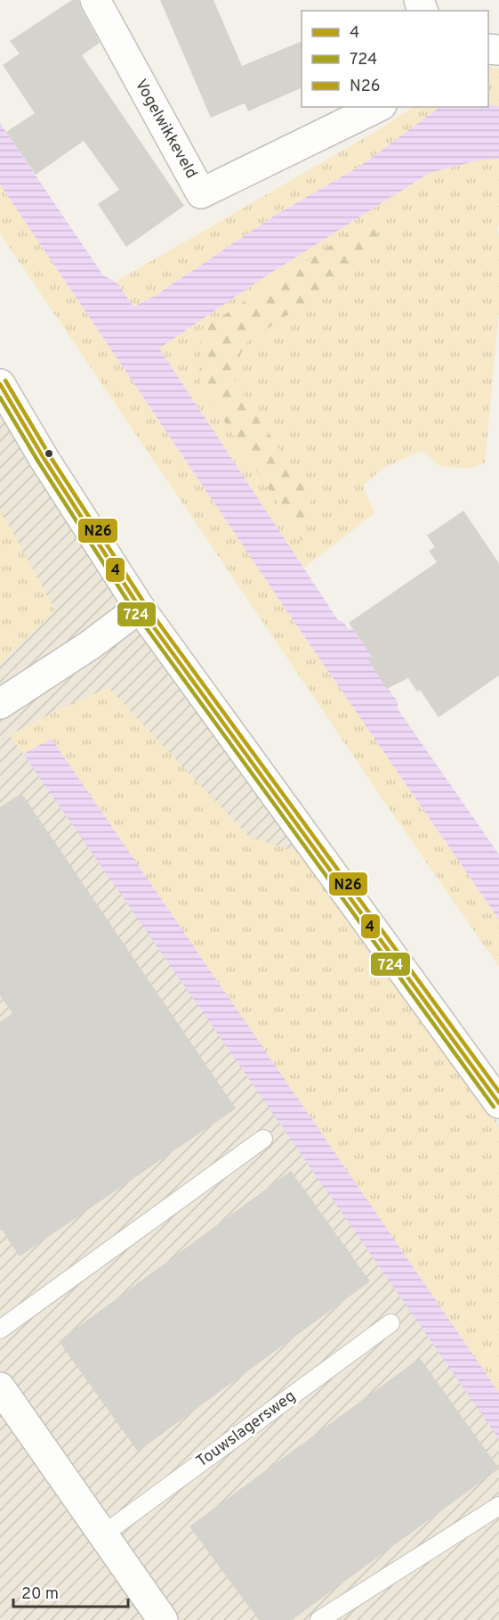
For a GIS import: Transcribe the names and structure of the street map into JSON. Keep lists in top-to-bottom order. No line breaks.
{"streets":{"street":["Vogelwikkeveld"],"lane":["Touwslagersweg"]},"lines":["transit line N26","transit line 4","transit line 724"],"legend":["4","724","N26"],"scale_bar":"20 m"}
